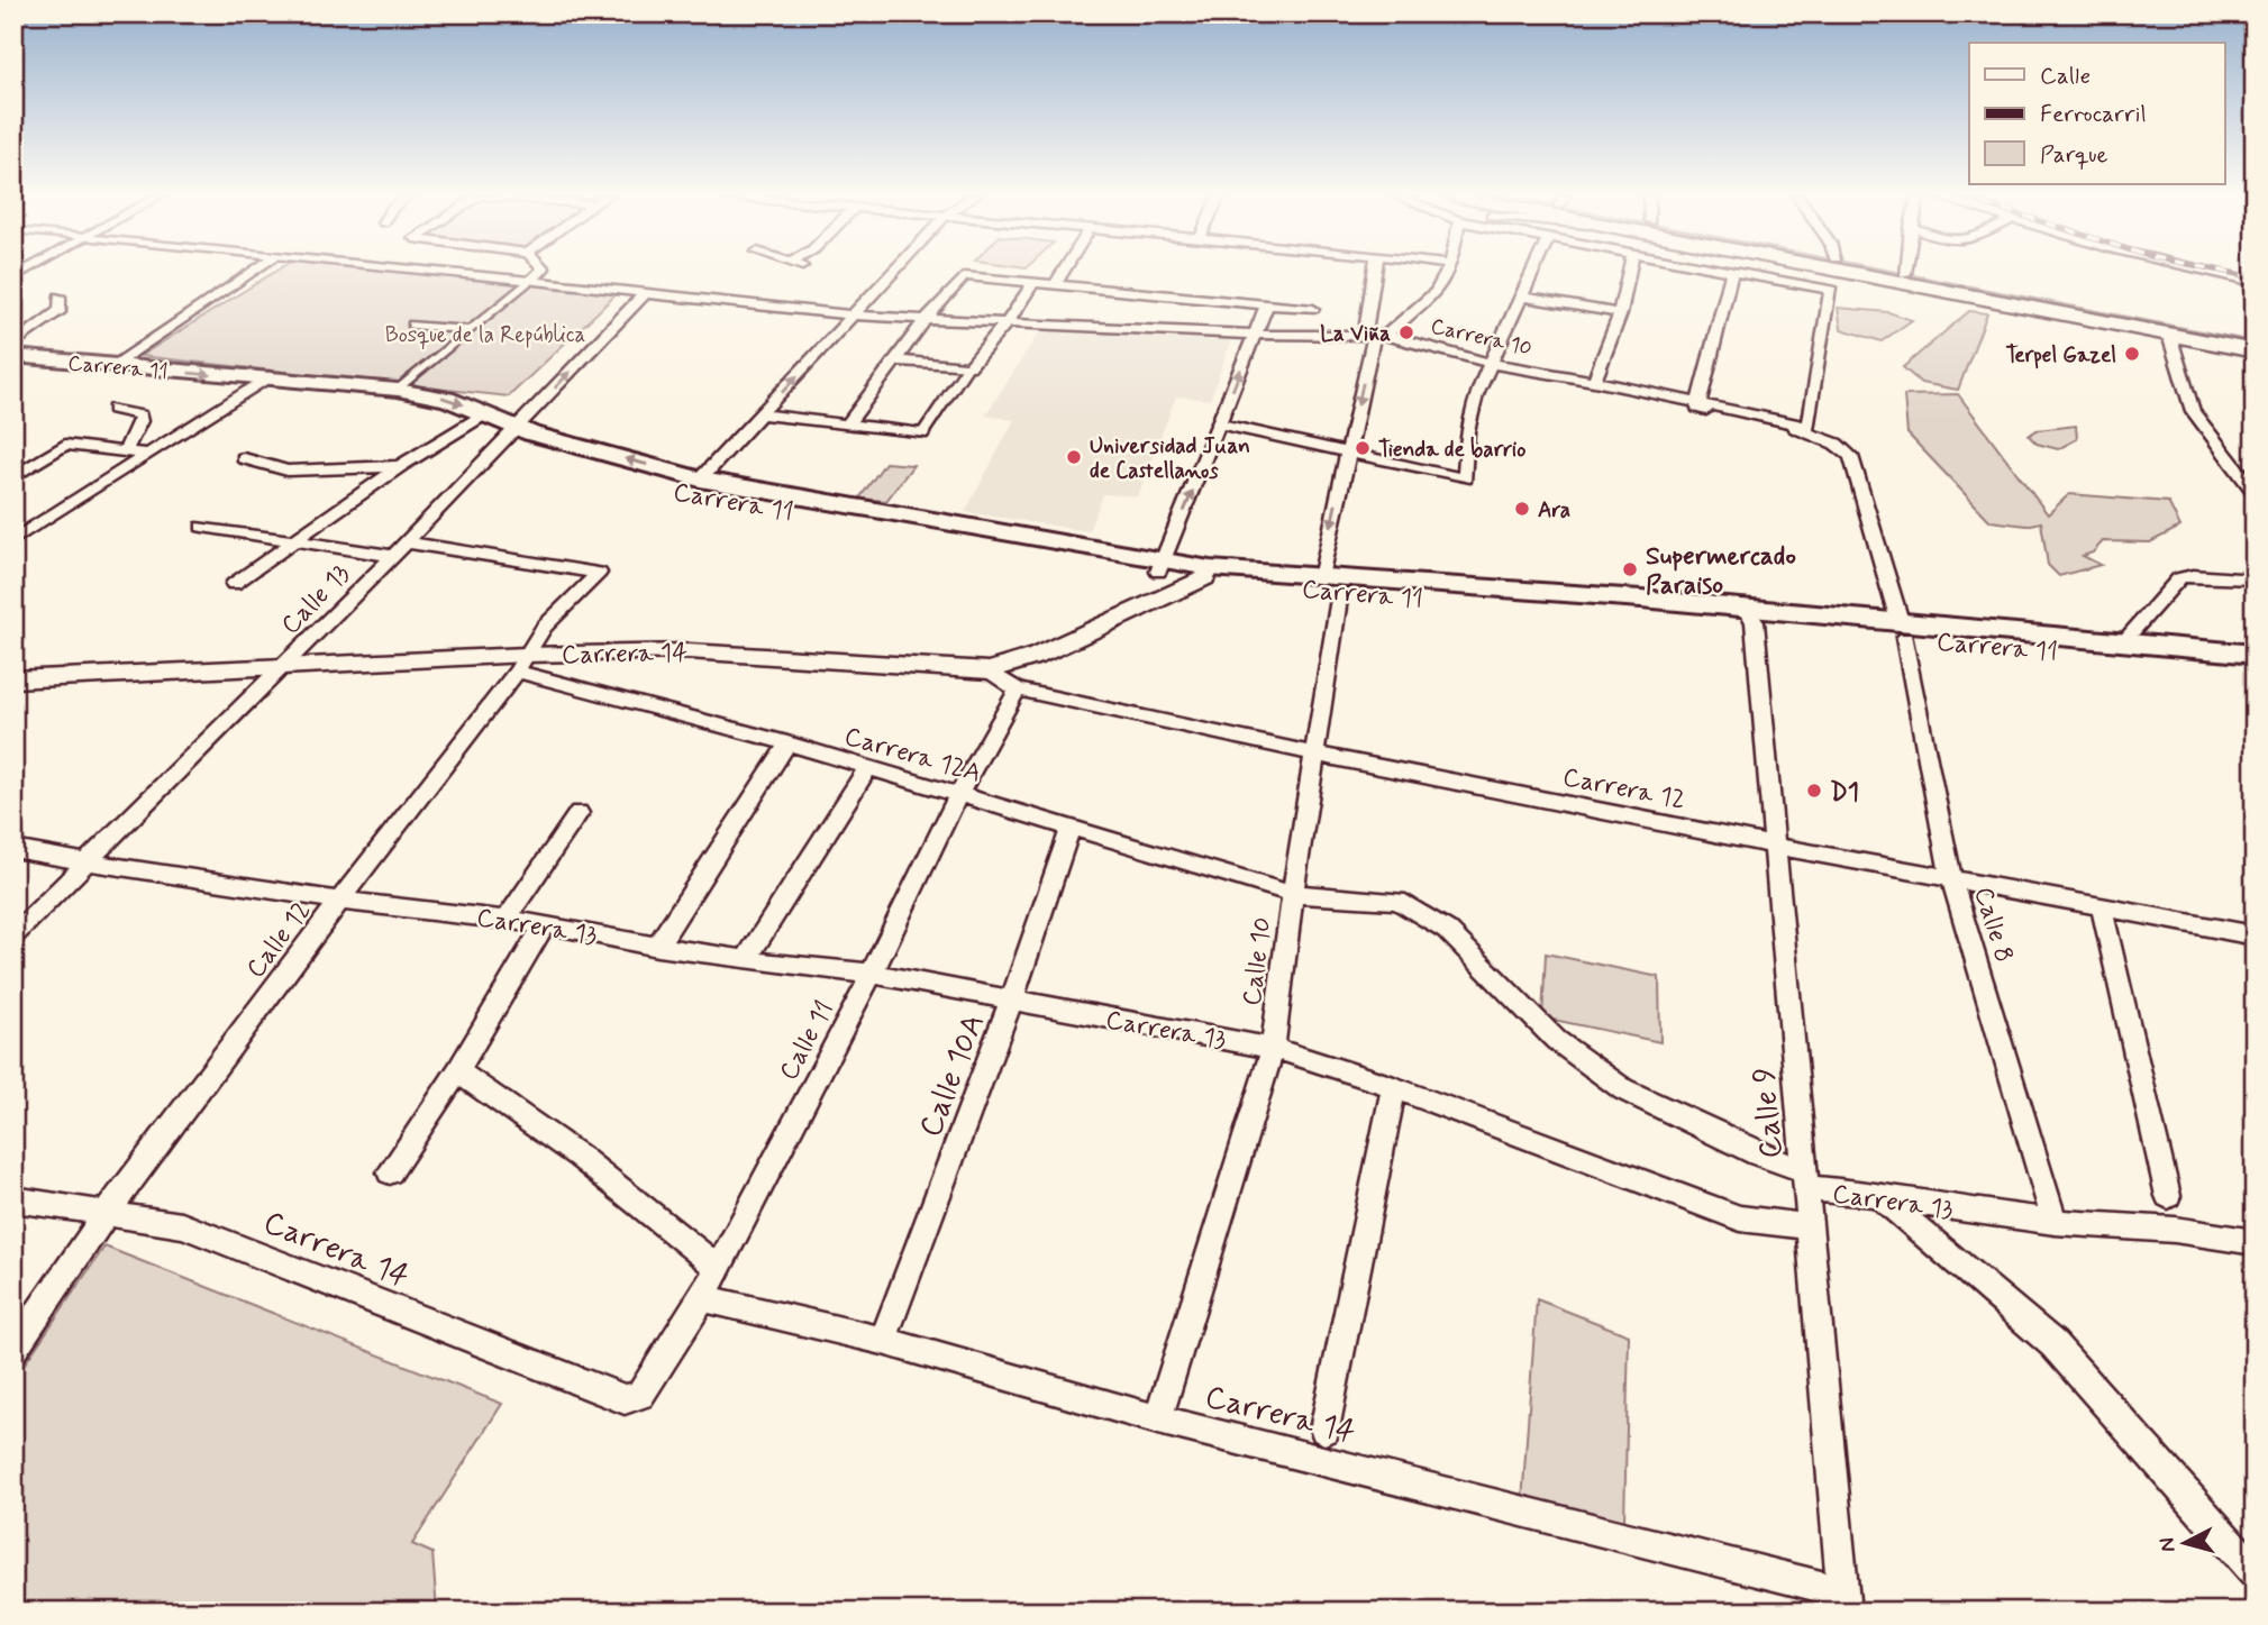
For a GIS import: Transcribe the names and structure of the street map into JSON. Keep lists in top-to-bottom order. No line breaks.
{"streets":{"main road":["Carrera 11"],"street":["Carrera 10","Calle 13","Carrera 14","Carrera 12A","Carrera 12","Calle 8","Carrera 13","Calle 12","Calle 10","Calle 11","Calle 10A","Calle 9"]},"crossings":[["Carrera 10","Calle 13"],["Carrera 10","Calle 8"],["Carrera 11","Calle 13"],["Carrera 11","Carrera 14"],["Carrera 11","Calle 8"],["Carrera 11","Calle 10"],["Carrera 11","Calle 9"],["Calle 13","Carrera 14"],["Calle 13","Carrera 13"],["Calle 13","Calle 12"],["Carrera 14","Carrera 12A"],["Carrera 14","Carrera 12"],["Carrera 14","Calle 12"],["Carrera 14","Calle 10"],["Carrera 14","Calle 11"],["Carrera 14","Calle 10A"],["Carrera 14","Calle 9"],["Carrera 12A","Calle 12"],["Carrera 12A","Calle 10"],["Carrera 12A","Calle 11"],["Carrera 12A","Calle 10A"],["Carrera 12A","Calle 9"],["Carrera 12","Calle 8"],["Carrera 12","Calle 10"],["Carrera 12","Calle 11"],["Carrera 12","Calle 9"],["Calle 8","Carrera 13"],["Carrera 13","Calle 12"],["Carrera 13","Calle 10"],["Carrera 13","Calle 11"],["Carrera 13","Calle 10A"],["Carrera 13","Calle 9"]],"parks":["Bosque de la República"],"places":["La Viña","Terpel Gazel","Tienda de barrio","Universidad Juan de Castellanos","Ara","Supermercado Paraiso","D1"],"legend":["Calle","Ferrocarril","Parque"],"north":"left"}
